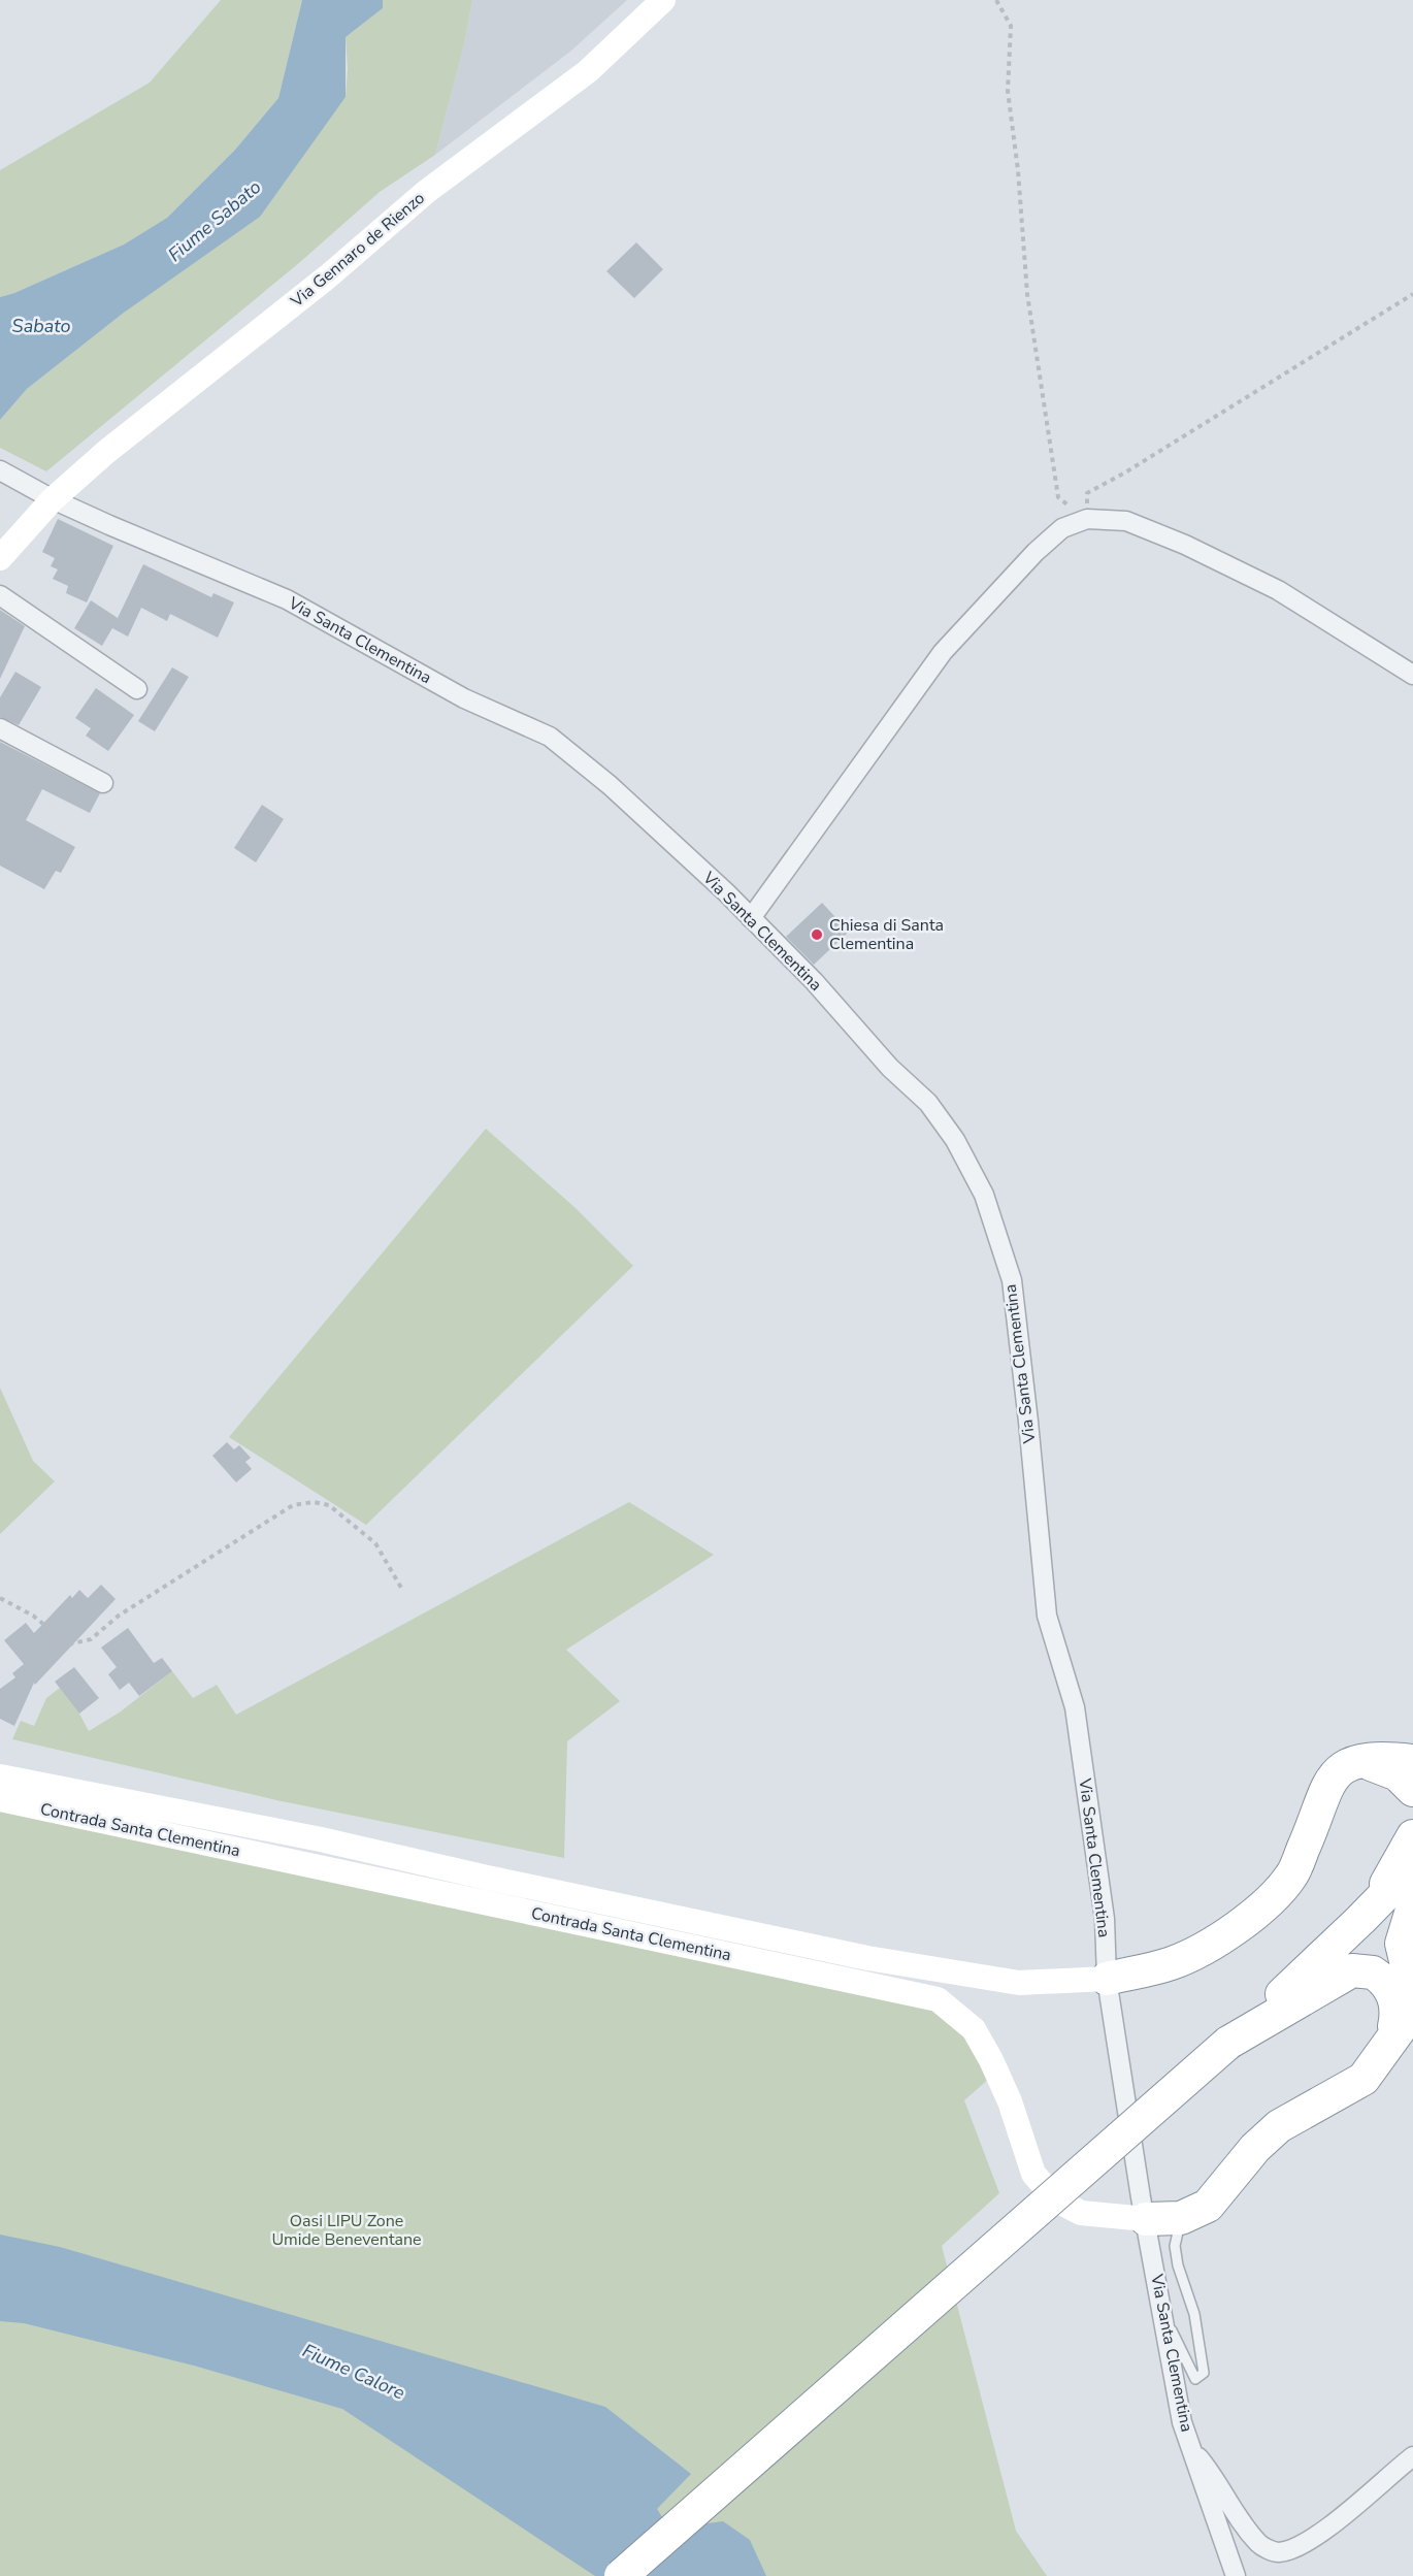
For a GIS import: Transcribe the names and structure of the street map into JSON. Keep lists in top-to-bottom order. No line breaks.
{"streets":{"street":["Via Gennaro de Rienzo","Via Santa Clementina","Contrada Santa Clementina"]},"crossings":[["Via Gennaro de Rienzo","Via Santa Clementina"],["Via Santa Clementina","Contrada Santa Clementina"]],"water":["Fiume Sabato","Sabato","Fiume Calore"],"parks":["Oasi LIPU Zone Umide Beneventane"],"places":["Chiesa di Santa Clementina"]}
